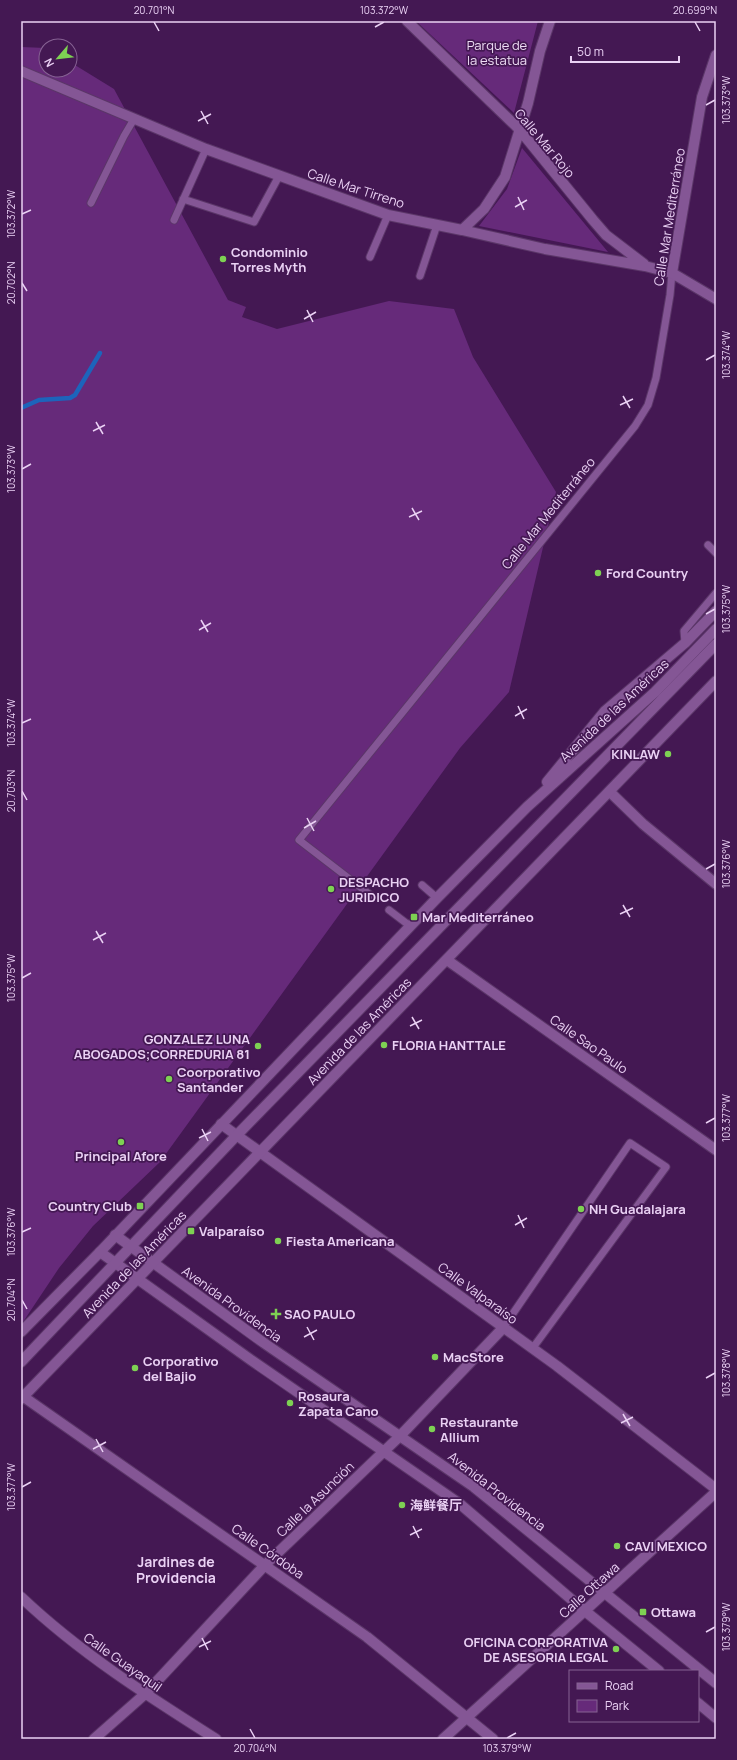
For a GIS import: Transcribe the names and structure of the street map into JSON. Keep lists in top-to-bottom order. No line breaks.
{"streets":{"street":["Calle Mar Rojo","Calle Mar Tirreno","Calle Mar Mediterráneo","Avenida de las Américas","Calle Sao Paulo","Calle Valparaíso","Avenida Providencia","Calle la Asunción","Calle Córdoba","Calle Ottawa","Calle Guayaquil"]},"crossings":[["Calle Mar Rojo","Calle Mar Tirreno"],["Calle Mar Tirreno","Calle Mar Mediterráneo"],["Avenida de las Américas","Calle Sao Paulo"],["Avenida de las Américas","Calle Valparaíso"],["Avenida de las Américas","Avenida Providencia"],["Avenida de las Américas","Calle Córdoba"],["Calle Valparaíso","Calle la Asunción"],["Calle Valparaíso","Calle Ottawa"],["Avenida Providencia","Calle la Asunción"],["Avenida Providencia","Calle Ottawa"],["Calle la Asunción","Calle Córdoba"],["Calle la Asunción","Calle Guayaquil"],["Calle Córdoba","Calle Ottawa"]],"districts":["Jardines de Providencia"],"parks":["Parque de la estatua"],"places":{"other":["Condominio Torres Myth","Ford Country","KINLAW","DESPACHO JURIDICO","FLORIA HANTTALE","GONZALEZ LUNA ABOGADOS;CORREDURIA 81","Coorporativo Santander","Principal Afore","NH Guadalajara","Fiesta Americana","MacStore","Corporativo del Bajio","Rosaura Zapata Cano","Restaurante Allium","海鲜餐厅","CAVI MEXICO","OFICINA CORPORATIVA DE ASESORIA LEGAL"],"transit":["Mar Mediterráneo","Country Club","Valparaíso","Ottawa"],"health":["SAO PAULO"]},"legend":["Road","Park"],"scale_bar":"50 m","north":"bottom left","coordinates":["20.701°N","103.372°W","20.699°N","103.373°W","20.702°N","103.374°W","103.375°W","20.703°N","103.376°W","103.377°W","20.704°N","103.378°W","103.379°W"]}
